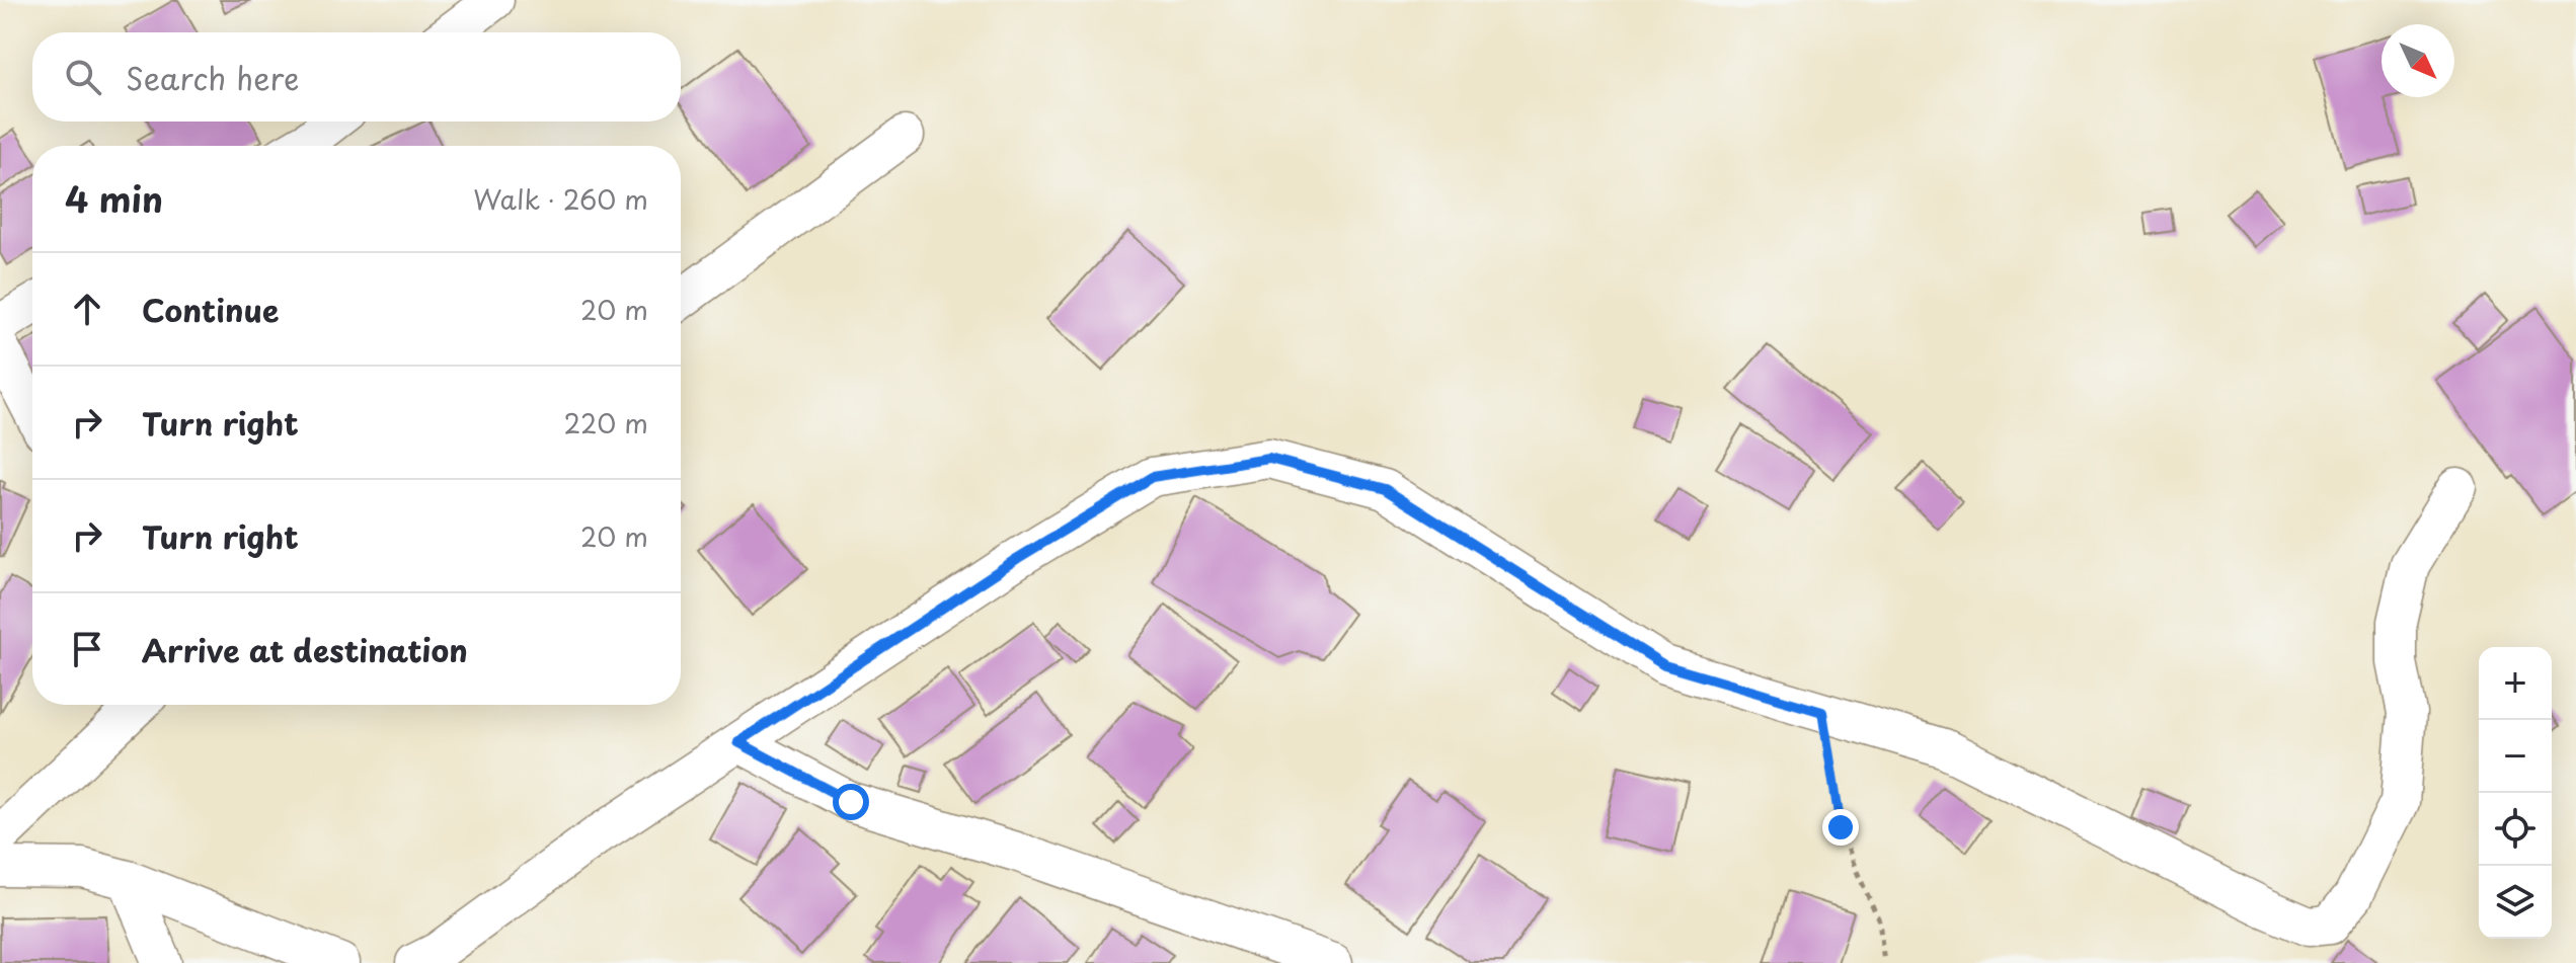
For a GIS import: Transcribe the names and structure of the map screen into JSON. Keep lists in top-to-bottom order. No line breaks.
{"north":"bottom right","page":{"search":"Search here","heading":["4 min","Walk · 260 m"],"list":[["Continue","20 m"],["Turn right","220 m"],["Turn right","20 m"],"Arrive at destination"],"map_buttons":["+","−"]}}
